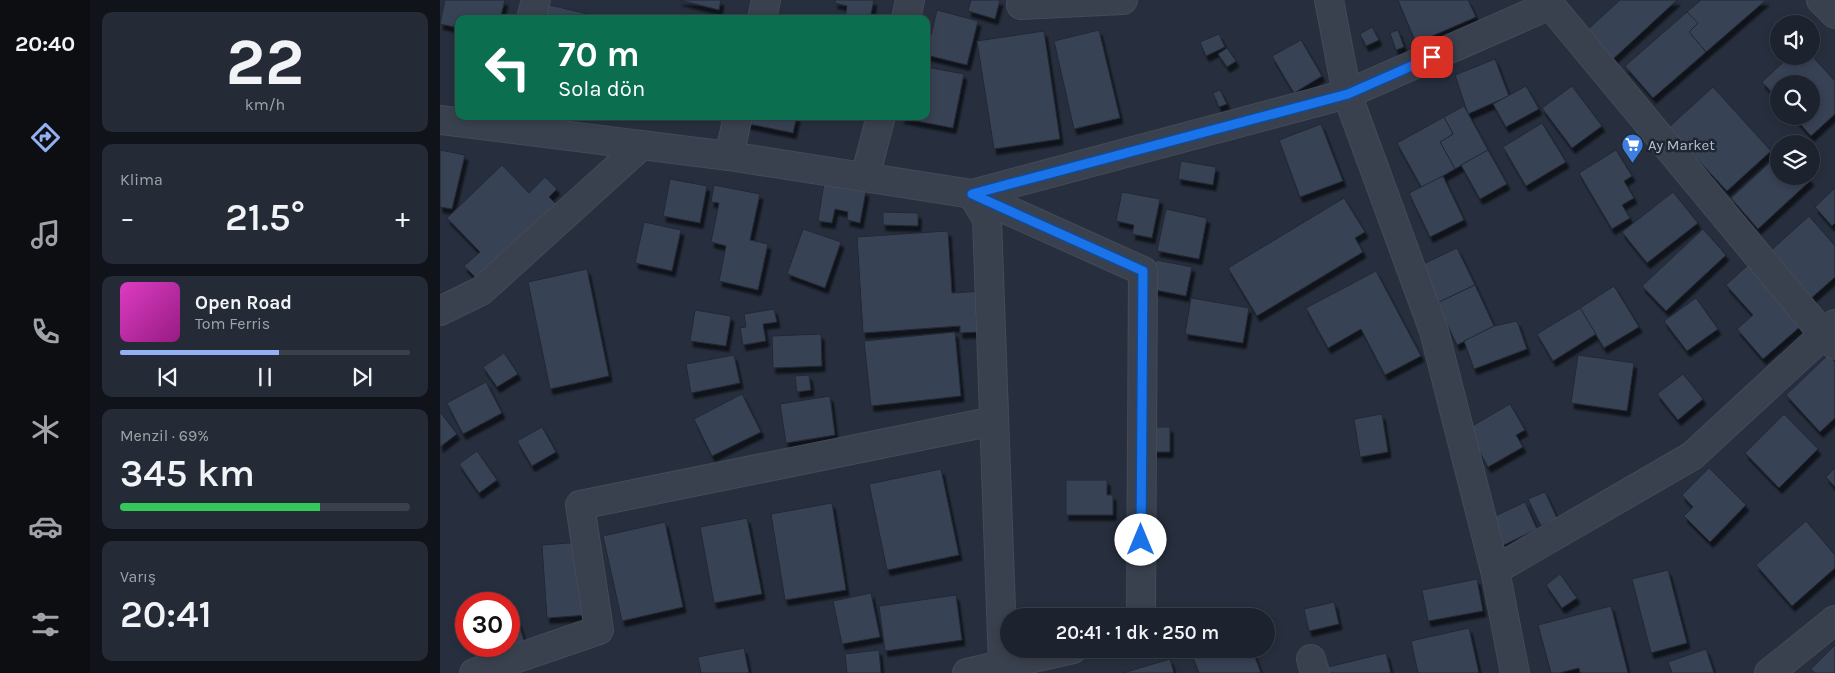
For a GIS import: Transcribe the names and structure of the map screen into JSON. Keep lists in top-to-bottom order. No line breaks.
{"places":{"supermarket":["Ay Market"]},"page":{"tabs":"20:40","tile":[["22","km/h"],"Klima",["Menzil · 69%","345 km"],["Varış","20:41"]],"turn":["70 m","Sola dön"],"heat":["−","21.5°","+"],"song":["Open Road","Tom Ferris"],"limit":"30","trip":"20:41 · 1 dk · 250 m"}}
